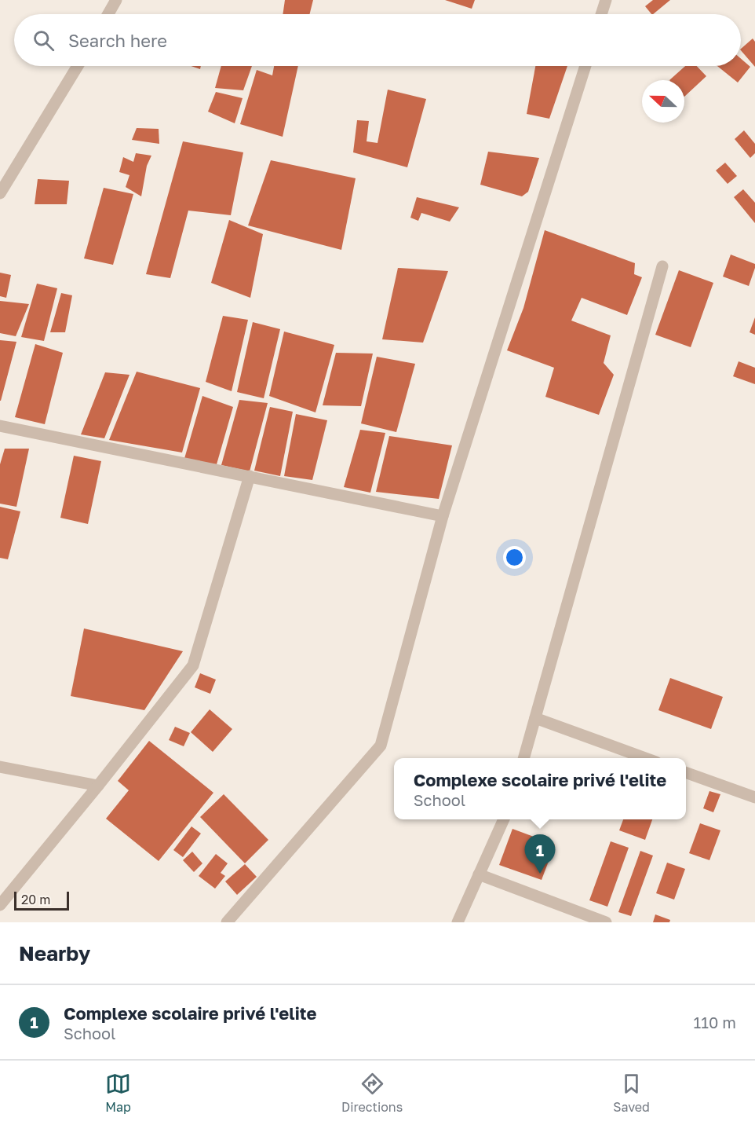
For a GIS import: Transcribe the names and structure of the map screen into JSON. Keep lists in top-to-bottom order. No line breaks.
{"scale_bar":"20 m","north":"left","page":{"search":"Search here","popup":["Complexe scolaire privé l'elite","School"],"pins":"1","scale":"20 m","heading":"Nearby","list":[{"mark":"1","name":"Complexe scolaire privé l'elite","note":"School","value":"110 m"}],"nav":["Map","Directions","Saved"]}}
